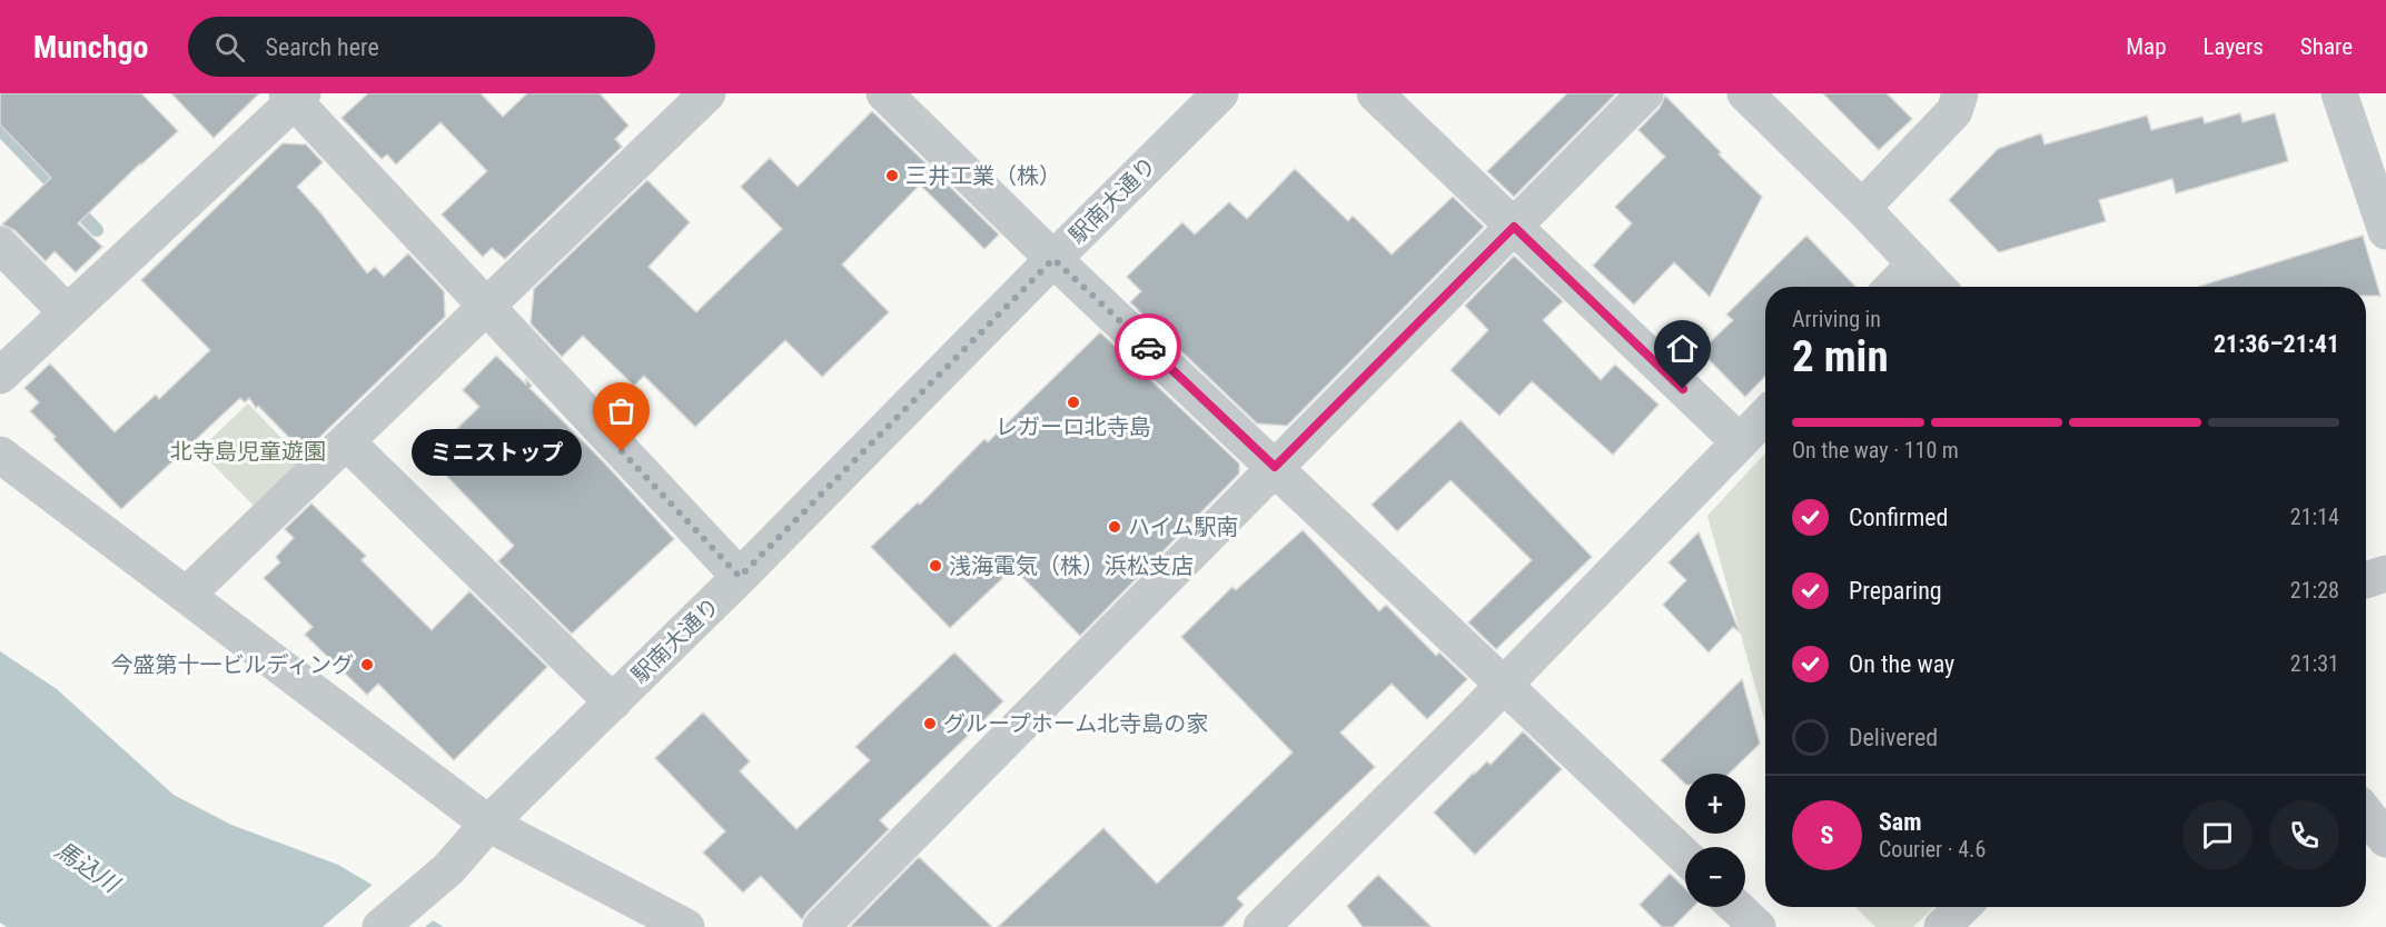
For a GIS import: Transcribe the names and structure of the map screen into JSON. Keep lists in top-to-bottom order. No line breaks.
{"streets":{"street":["駅南大通り"]},"water":["馬込川"],"parks":["北寺島児童遊園"],"places":["三井工業（株）","レガーロ北寺島","ミニストップ","ハイム駅南","浅海電気（株）浜松支店","今盛第十一ビルディング","グループホーム北寺島の家"],"page":{"header":"Munchgo","search":"Search here","nav":["Map","Layers","Share"],"heading":["2 min","Arriving in","21:36–21:41"],"panel":["Sam","Courier · 4.6"],"bar":"On the way · 110 m","bubble":"ミニストップ","list":[["Confirmed","21:14"],["Preparing","21:28"],["On the way","21:31"],"Delivered"],"map_buttons":["+","−"],"round":"S"}}
